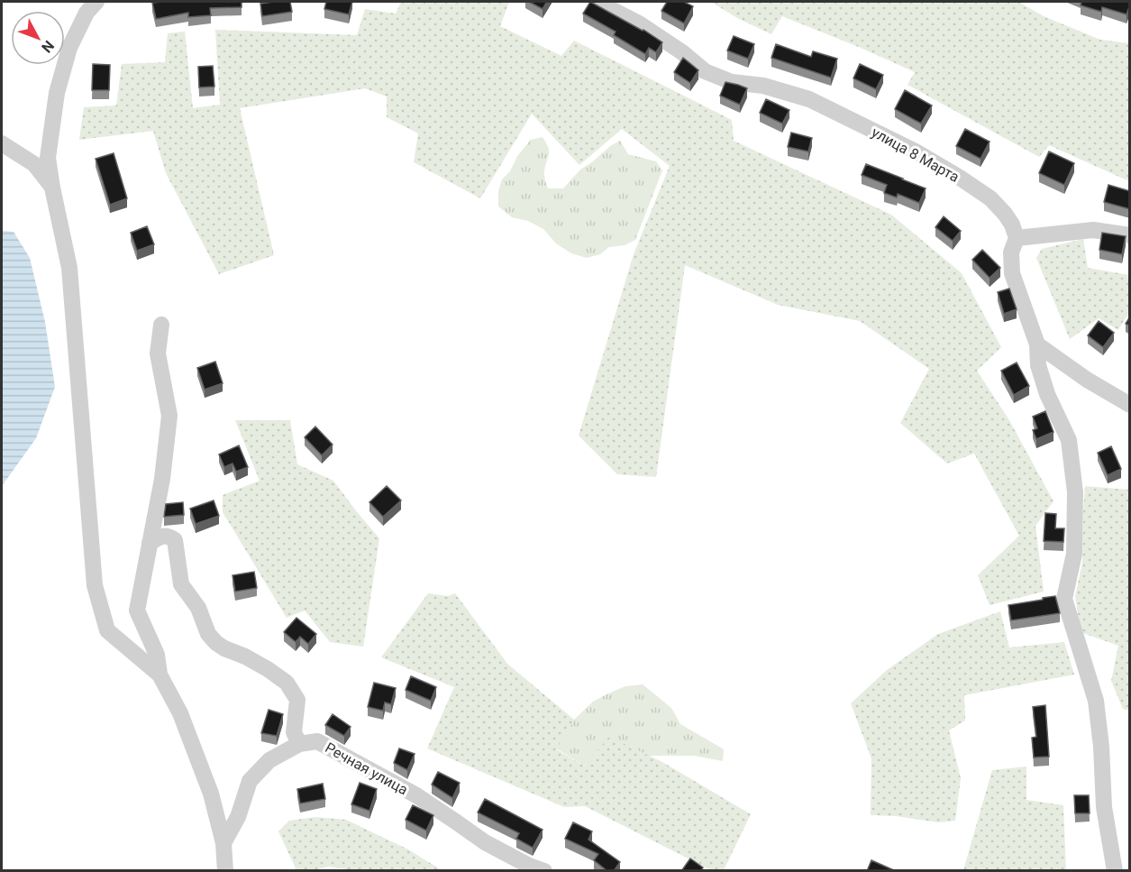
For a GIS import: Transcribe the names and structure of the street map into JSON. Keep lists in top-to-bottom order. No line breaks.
{"streets":{"street":["улица 8 Марта","Речная улица"]},"north":"bottom right"}
